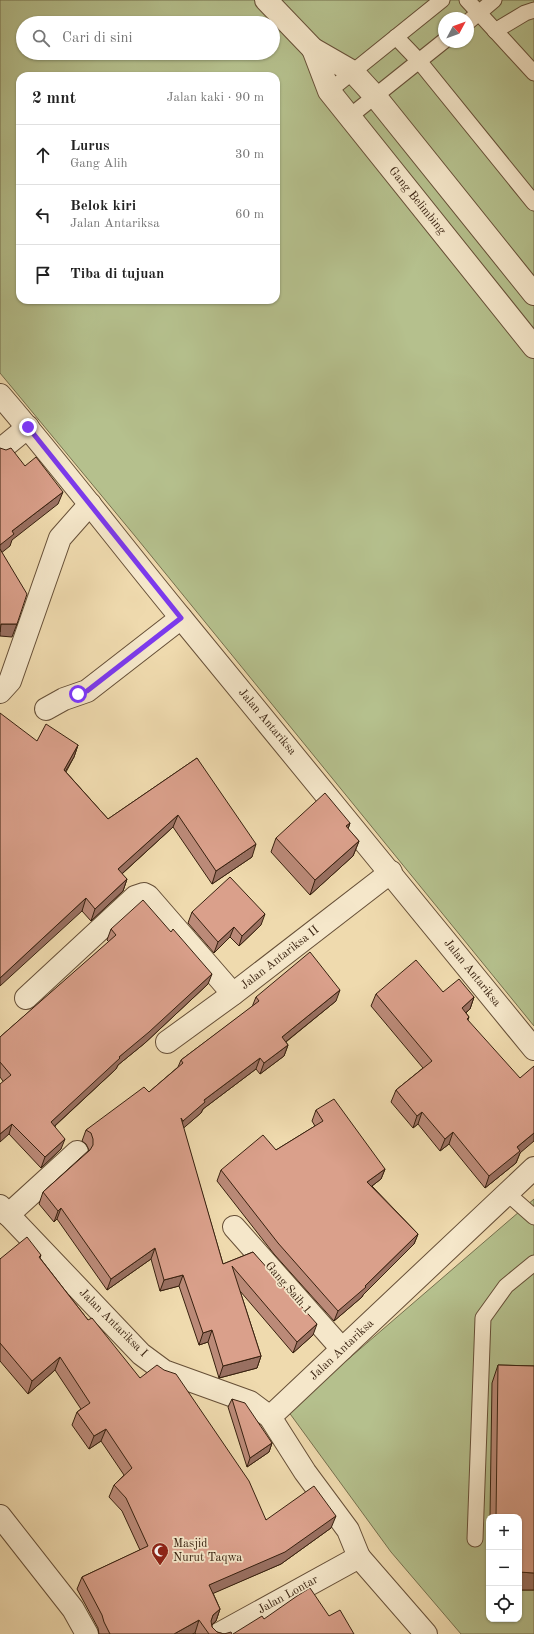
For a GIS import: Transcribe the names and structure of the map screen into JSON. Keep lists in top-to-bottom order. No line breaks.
{"streets":{"street":["Gang Belimbing","Jalan Antariksa","Jalan Antariksa II","Gang Saih 1","Jalan Antariksa I","Jalan Lontar"]},"crossings":[["Jalan Antariksa","Jalan Antariksa II"],["Jalan Antariksa","Gang Saih 1"],["Jalan Antariksa","Jalan Antariksa I"]],"places":{"mosque":["Masjid Nurut Taqwa"]},"north":"top right","page":{"search":"Cari di sini","heading":["2 mnt","Jalan kaki · 90 m"],"list":[["Lurus","Gang Alih","30 m"],["Belok kiri","Jalan Antariksa","60 m"],"Tiba di tujuan"],"map_buttons":["+","−"]}}
